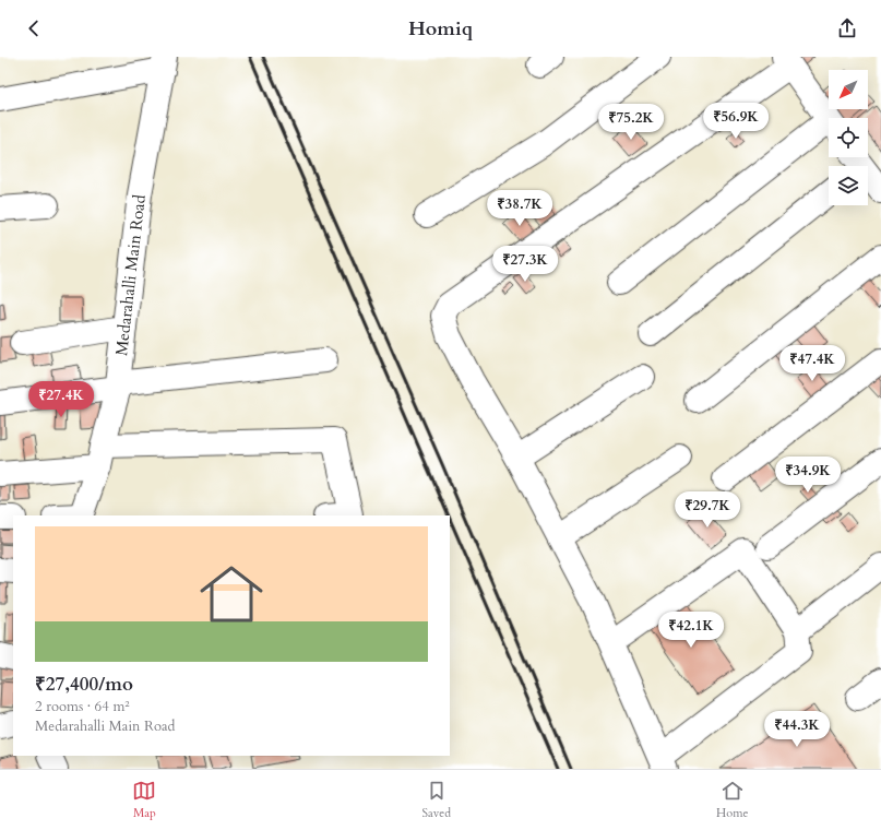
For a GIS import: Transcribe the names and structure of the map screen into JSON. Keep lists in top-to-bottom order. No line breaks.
{"streets":{"street":["Medarahalli Main Road"]},"north":"bottom left","page":{"header":"Homiq","price":["₹56.9K","₹75.2K","₹38.7K","₹27.3K","₹47.4K","₹27.4K","₹34.9K","₹29.7K","₹42.1K","₹44.3K"],"list":[{"name":"₹27,400/mo","note":"2 rooms · 64 m² · Medarahalli Main Road"}],"tabs":["Map","Saved","Home"]}}
